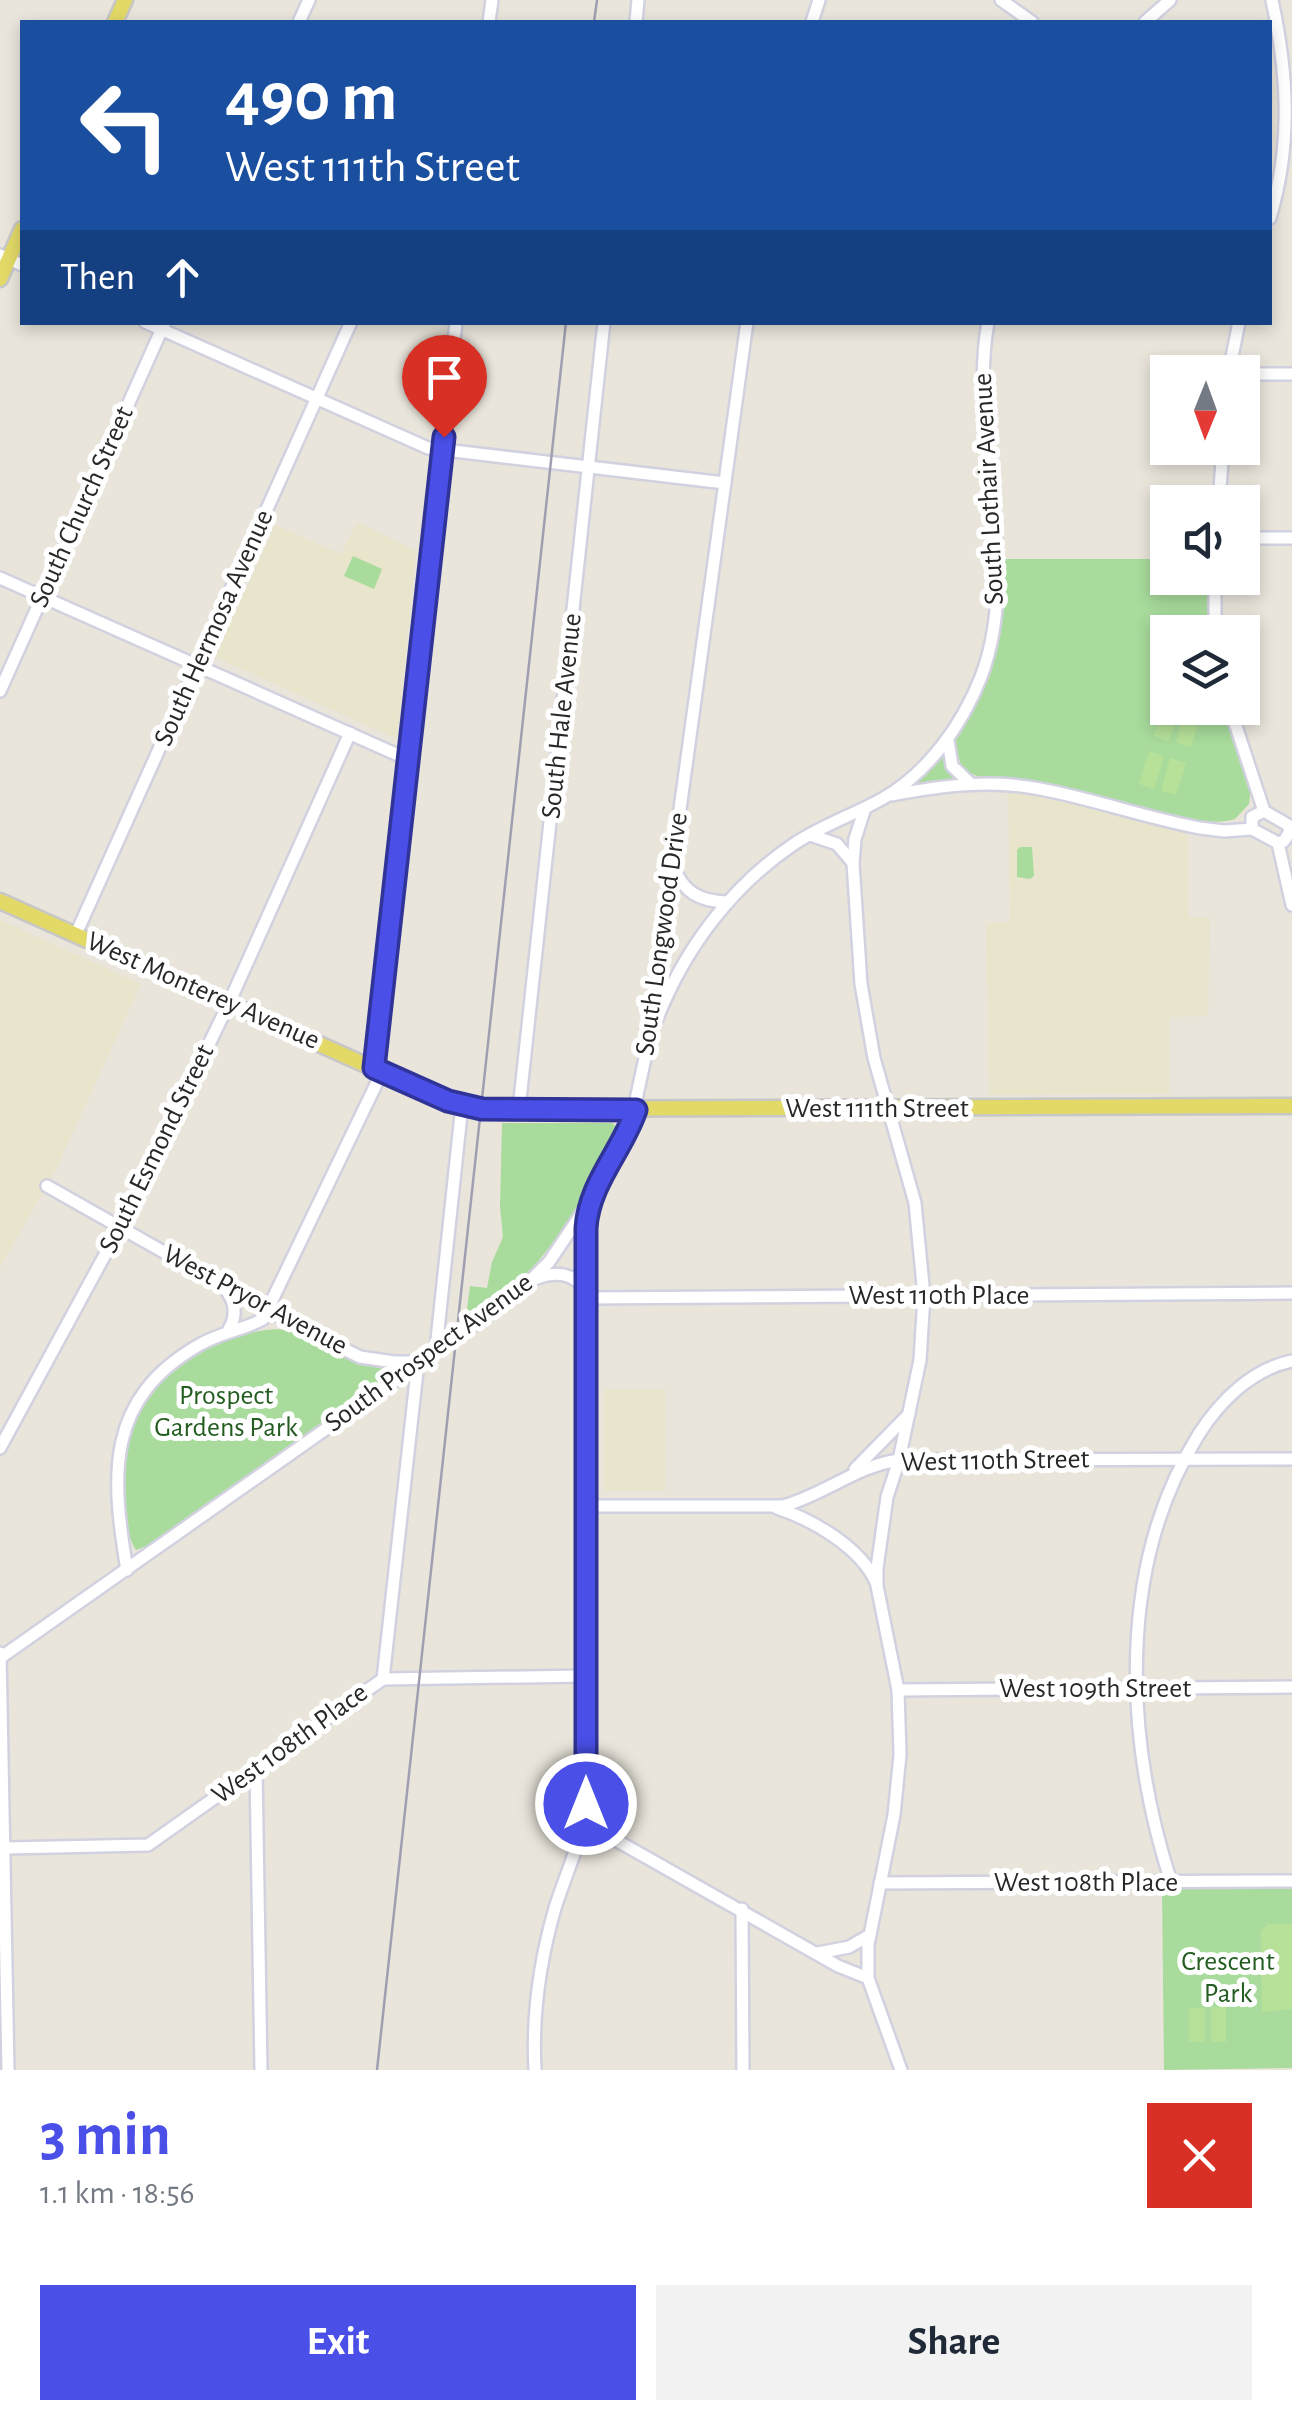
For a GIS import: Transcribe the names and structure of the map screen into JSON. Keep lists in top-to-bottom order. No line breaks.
{"streets":{"main road":["West Monterey Avenue","West 111th Street"],"street":["South Lothair Avenue","South Church Street","South Hermosa Avenue","South Hale Avenue","South Longwood Drive","South Esmond Street","West 110th Place","West Pryor Avenue","South Prospect Avenue","West 110th Street","West 109th Street","West 108th Place"]},"crossings":[["South Lothair Avenue","South Longwood Drive"],["South Hermosa Avenue","West Monterey Avenue"],["South Hale Avenue","West 111th Street"],["South Longwood Drive","West 111th Street"],["South Longwood Drive","West 110th Place"],["South Longwood Drive","South Prospect Avenue"],["South Longwood Drive","West 110th Street"],["South Longwood Drive","West 108th Place"],["West Monterey Avenue","West 111th Street"],["West Monterey Avenue","South Esmond Street"],["South Esmond Street","West Pryor Avenue"],["West 110th Place","South Prospect Avenue"],["West Pryor Avenue","South Prospect Avenue"]],"parks":["Prospect Gardens Park","Crescent Park"],"north":"bottom","page":{"turn":["490 m","West 111th Street"],"then":"Then","heading":["3 min","1.1 km · 18:56"],"buttons":["Exit","Share"]}}
